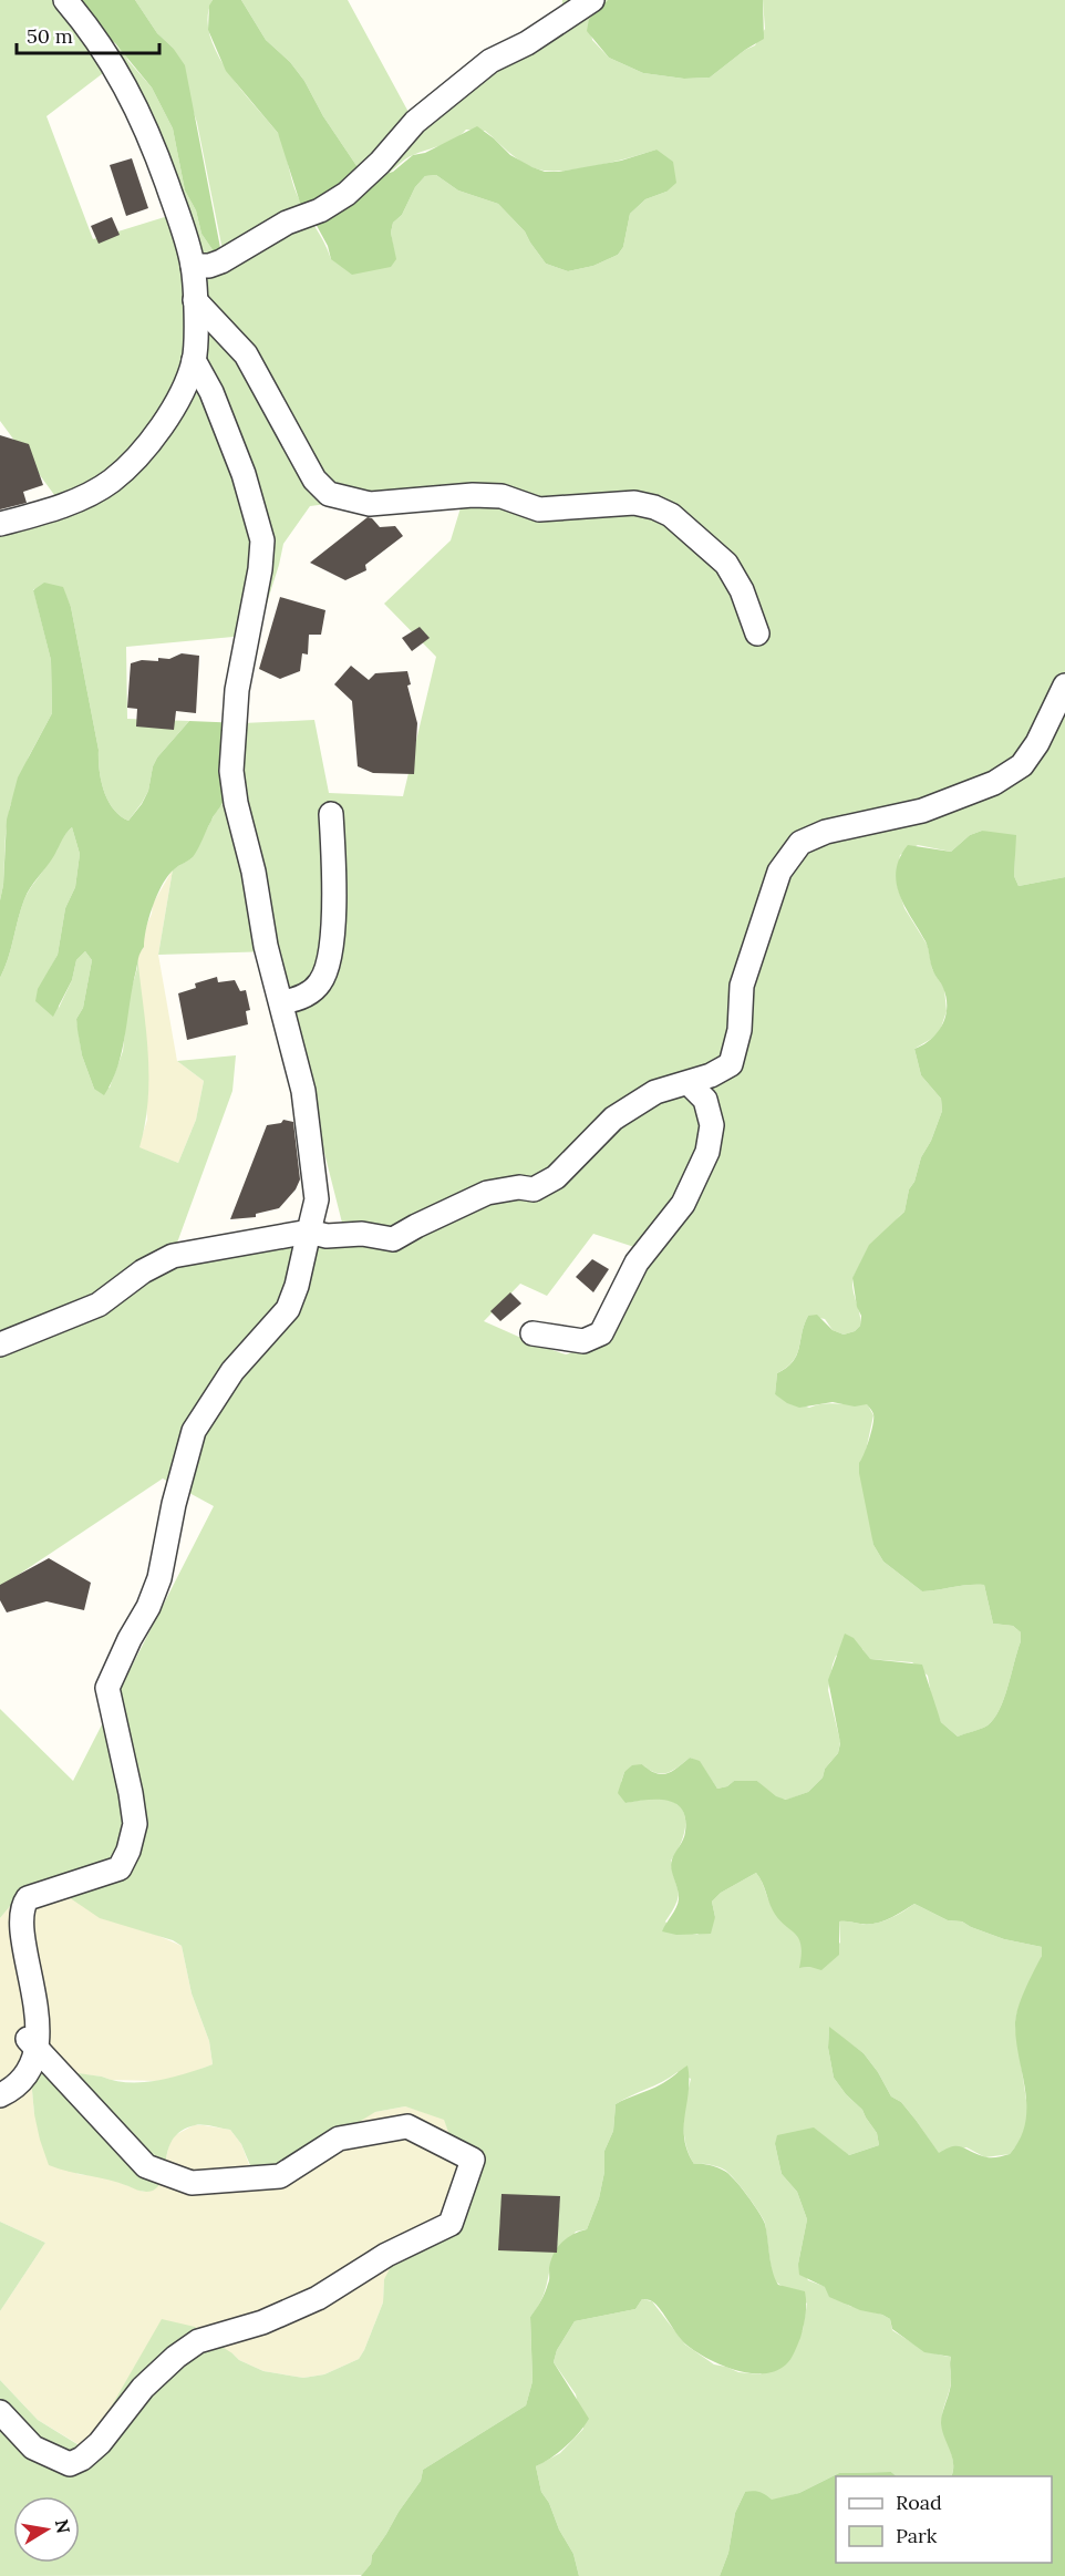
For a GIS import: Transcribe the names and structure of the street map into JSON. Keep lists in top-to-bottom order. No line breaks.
{"legend":["Road","Park"],"scale_bar":"50 m","north":"right"}
